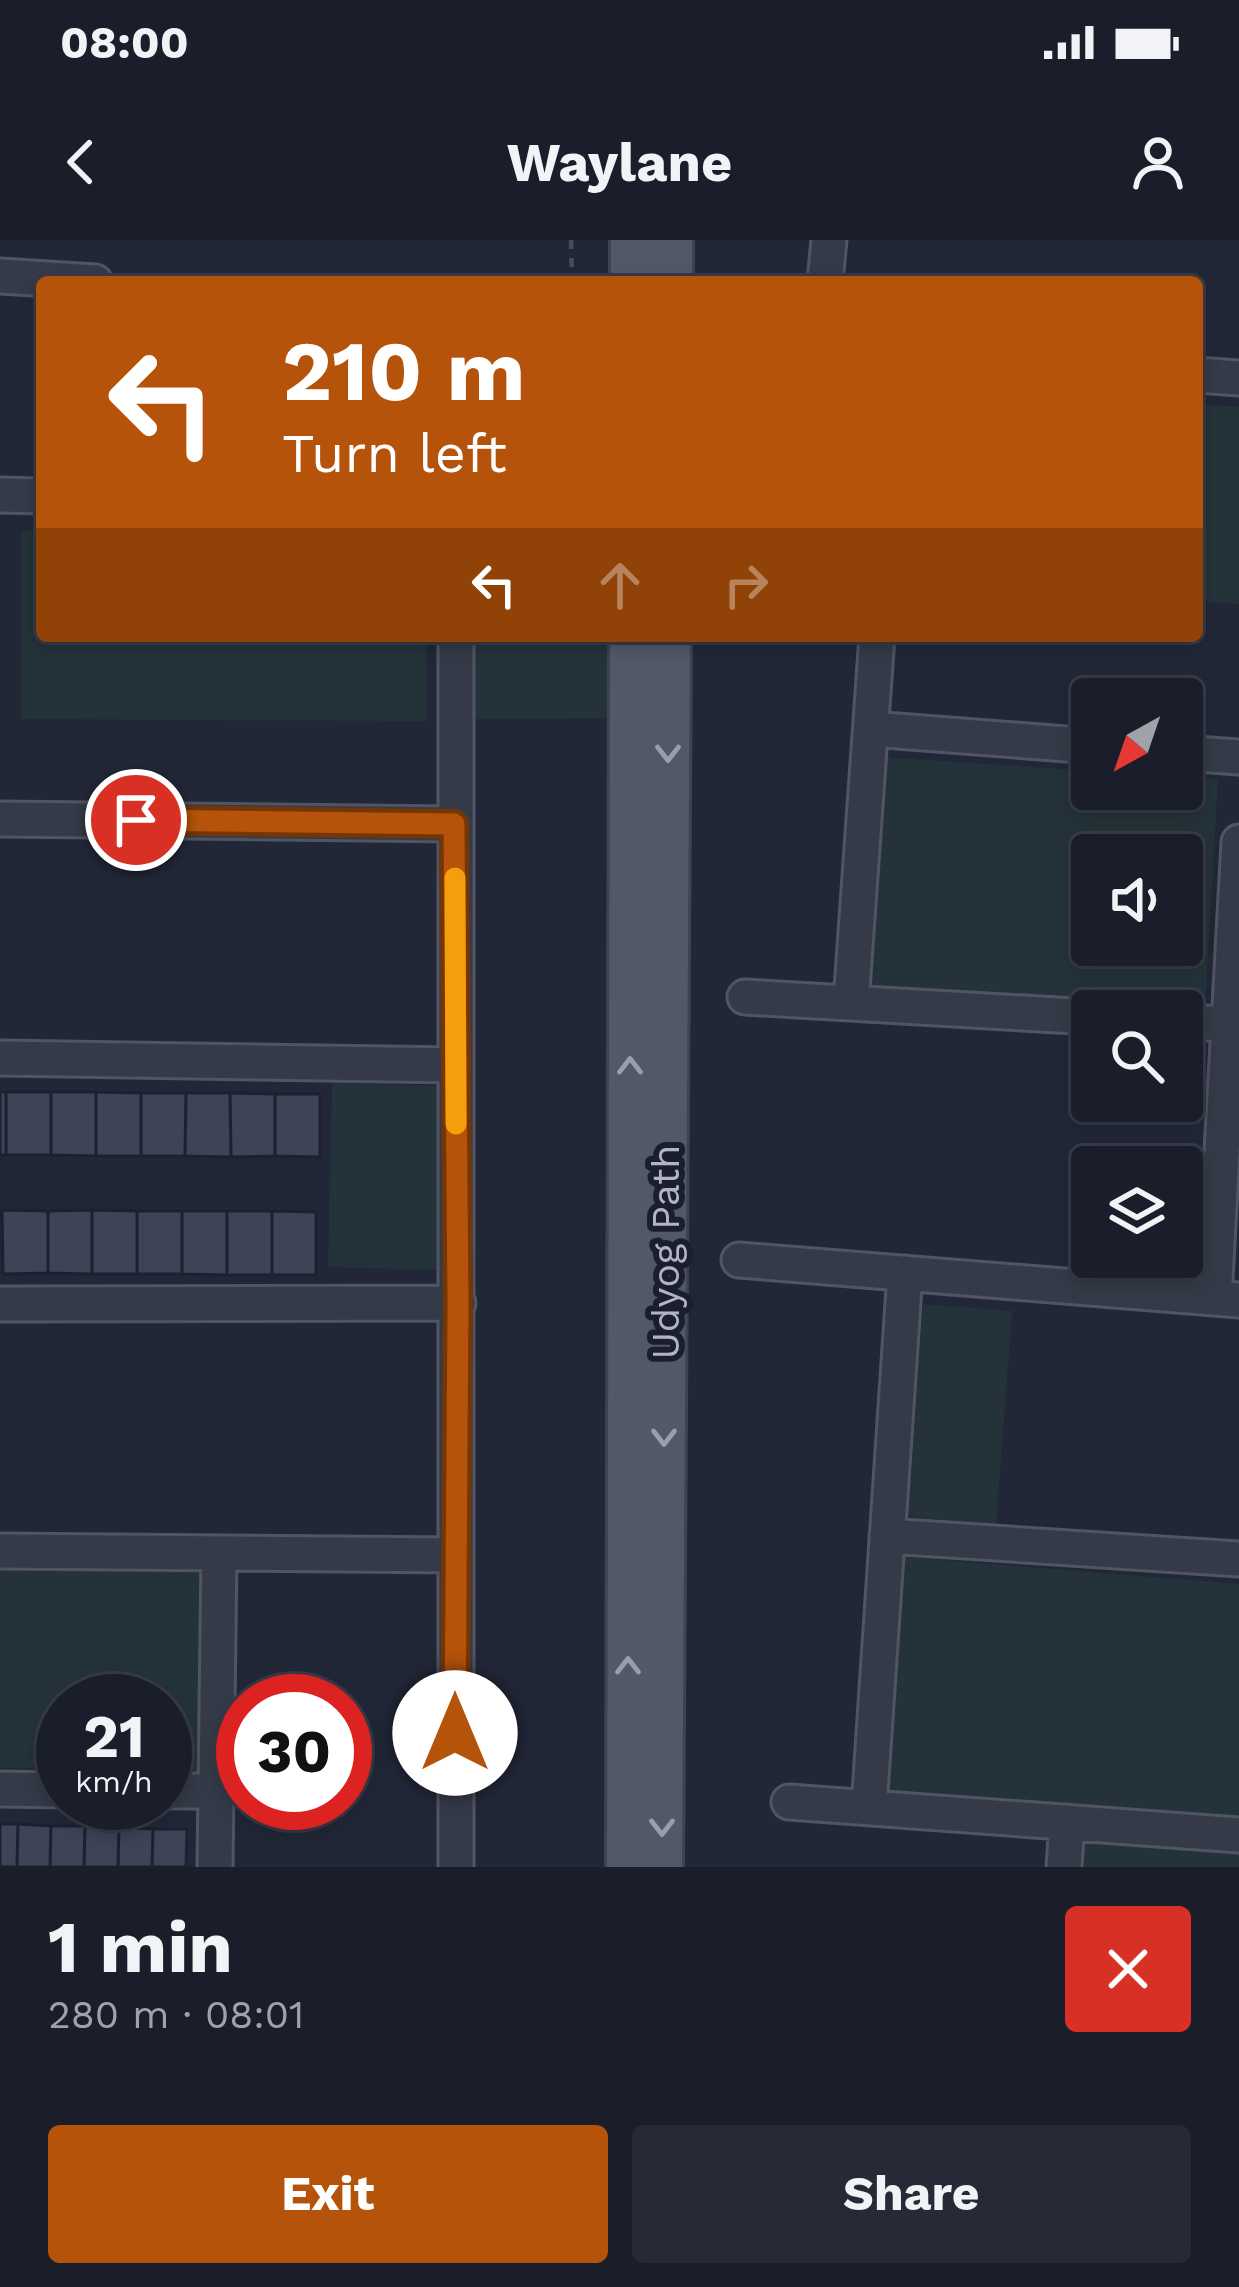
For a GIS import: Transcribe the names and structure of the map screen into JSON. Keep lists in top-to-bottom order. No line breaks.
{"streets":{"main road":["Udyog Path"]},"north":"bottom left","page":{"status":"08:00","header":"Waylane","turn":["210 m","Turn left"],"speed":"21 km/h","limit":"30","heading":["1 min","280 m · 08:01"],"buttons":["Exit","Share"]}}
